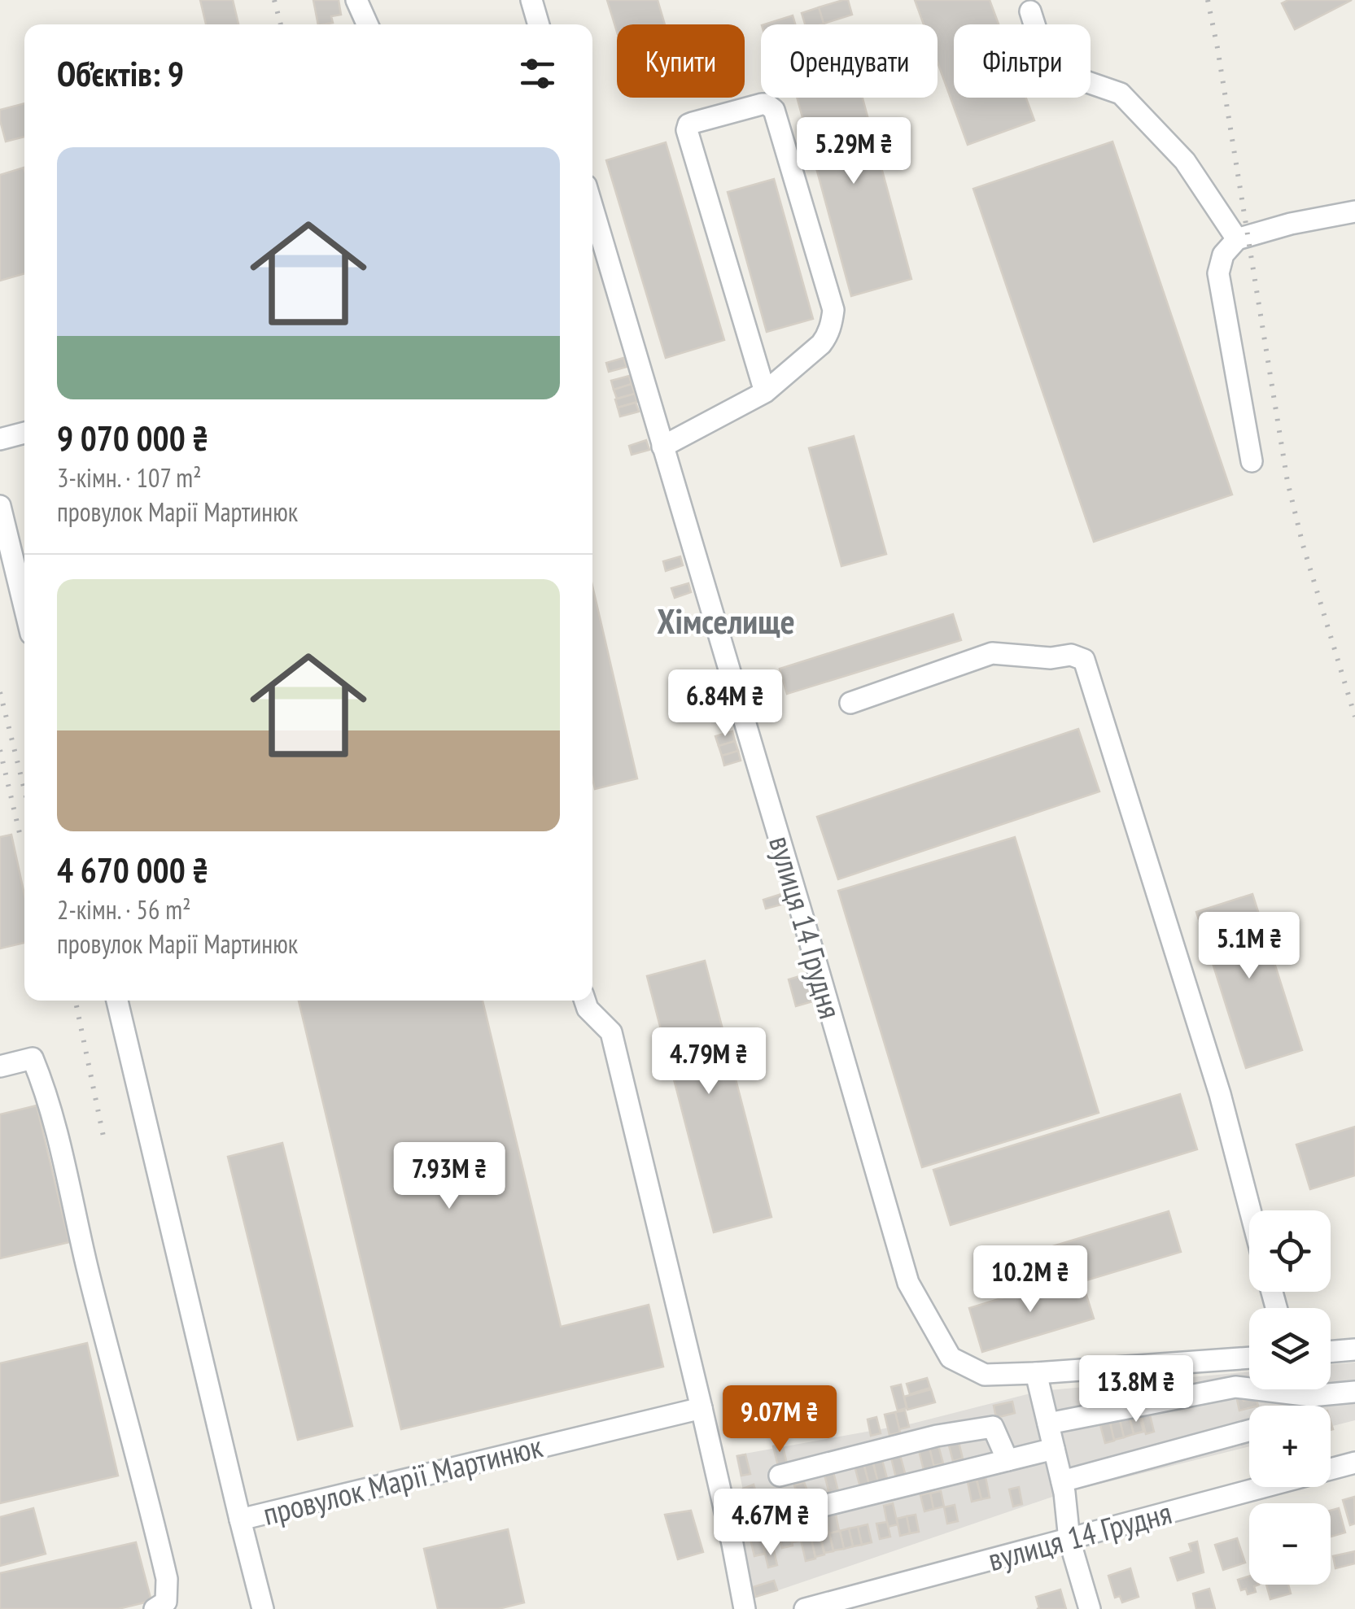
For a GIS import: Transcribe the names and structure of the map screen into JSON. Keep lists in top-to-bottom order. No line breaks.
{"streets":{"street":["вулиця 14 Грудня","провулок Марії Мартинюк"]},"districts":["Хімселище"],"page":{"chip":["Купити","Орендувати","Фільтри"],"heading":"Об’єктів: 9","price":["5.29M ₴","6.84M ₴","5.1M ₴","4.79M ₴","7.93M ₴","10.2M ₴","13.8M ₴","9.07M ₴","4.67M ₴"],"list":[{"name":"9 070 000 ₴","note":"3-кімн. · 107 m² · провулок Марії Мартинюк"},{"name":"4 670 000 ₴","note":"2-кімн. · 56 m² · провулок Марії Мартинюк"}],"map_buttons":["+","−"]}}
